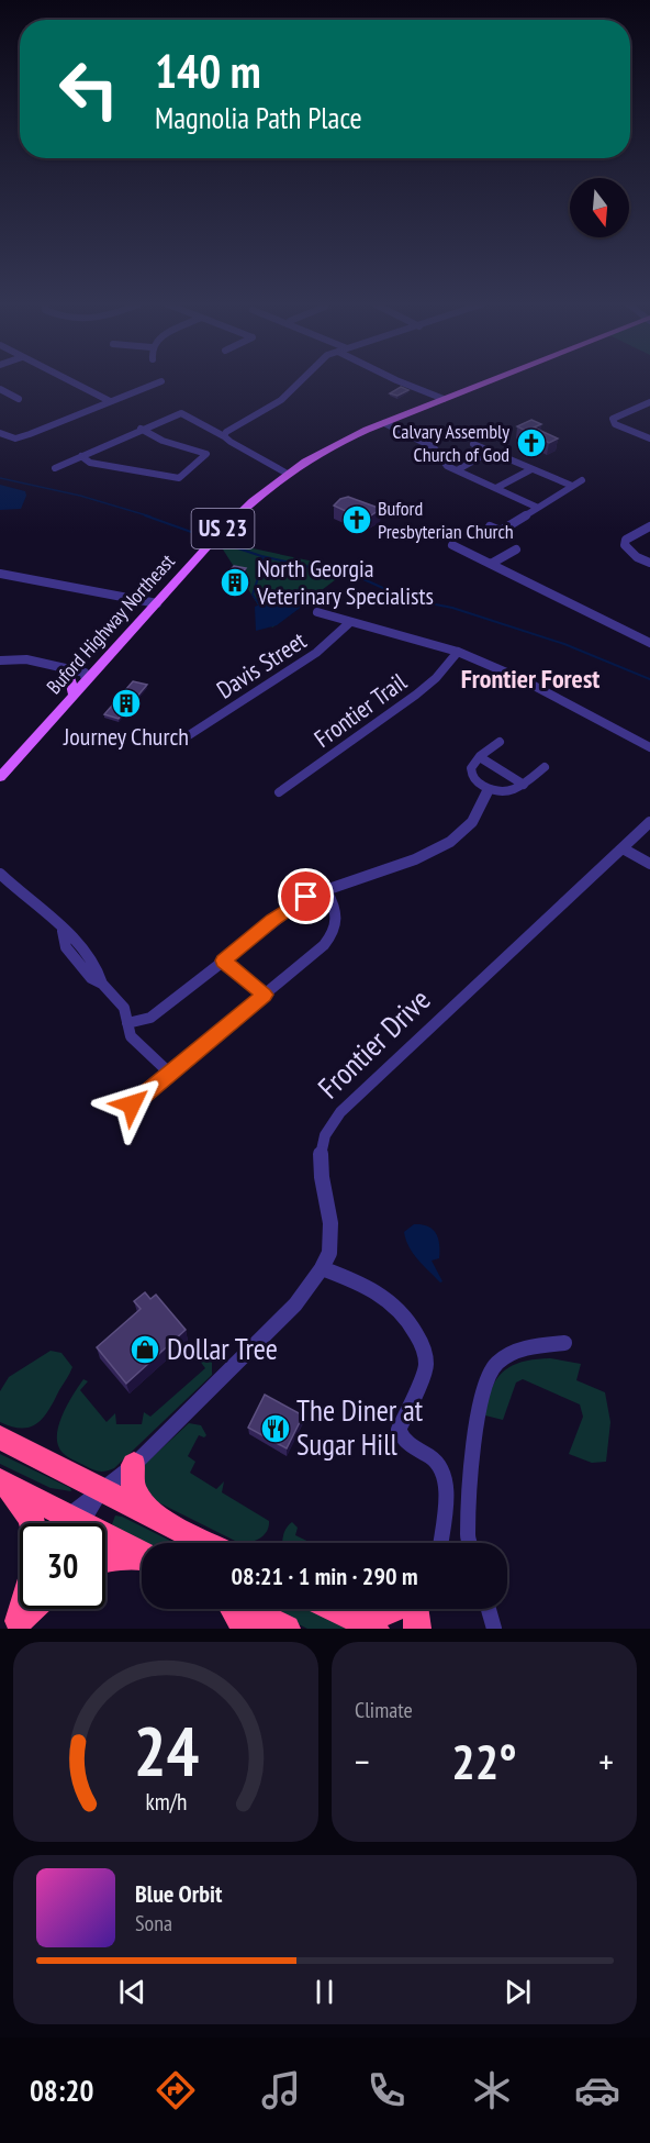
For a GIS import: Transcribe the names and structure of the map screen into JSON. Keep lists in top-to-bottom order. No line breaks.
{"streets":{"main road":["US 23","Buford Highway Northeast"],"street":["Davis Street","Frontier Trail","Frontier Drive"]},"districts":["Frontier Forest"],"places":{"church":["Calvary Assembly Church of God","Buford Presbyterian Church"],"building":["North Georgia Veterinary Specialists","Journey Church"],"shop":["Dollar Tree"],"restaurant":["The Diner at Sugar Hill"]},"north":"bottom","page":{"turn":["140 m","Magnolia Path Place"],"limit":"30","trip":"08:21 · 1 min · 290 m","tile":"Climate","heat":["−","22°","+"],"song":["Blue Orbit","Sona"],"tabs":"08:20","gauge":["24","km/h"]}}
